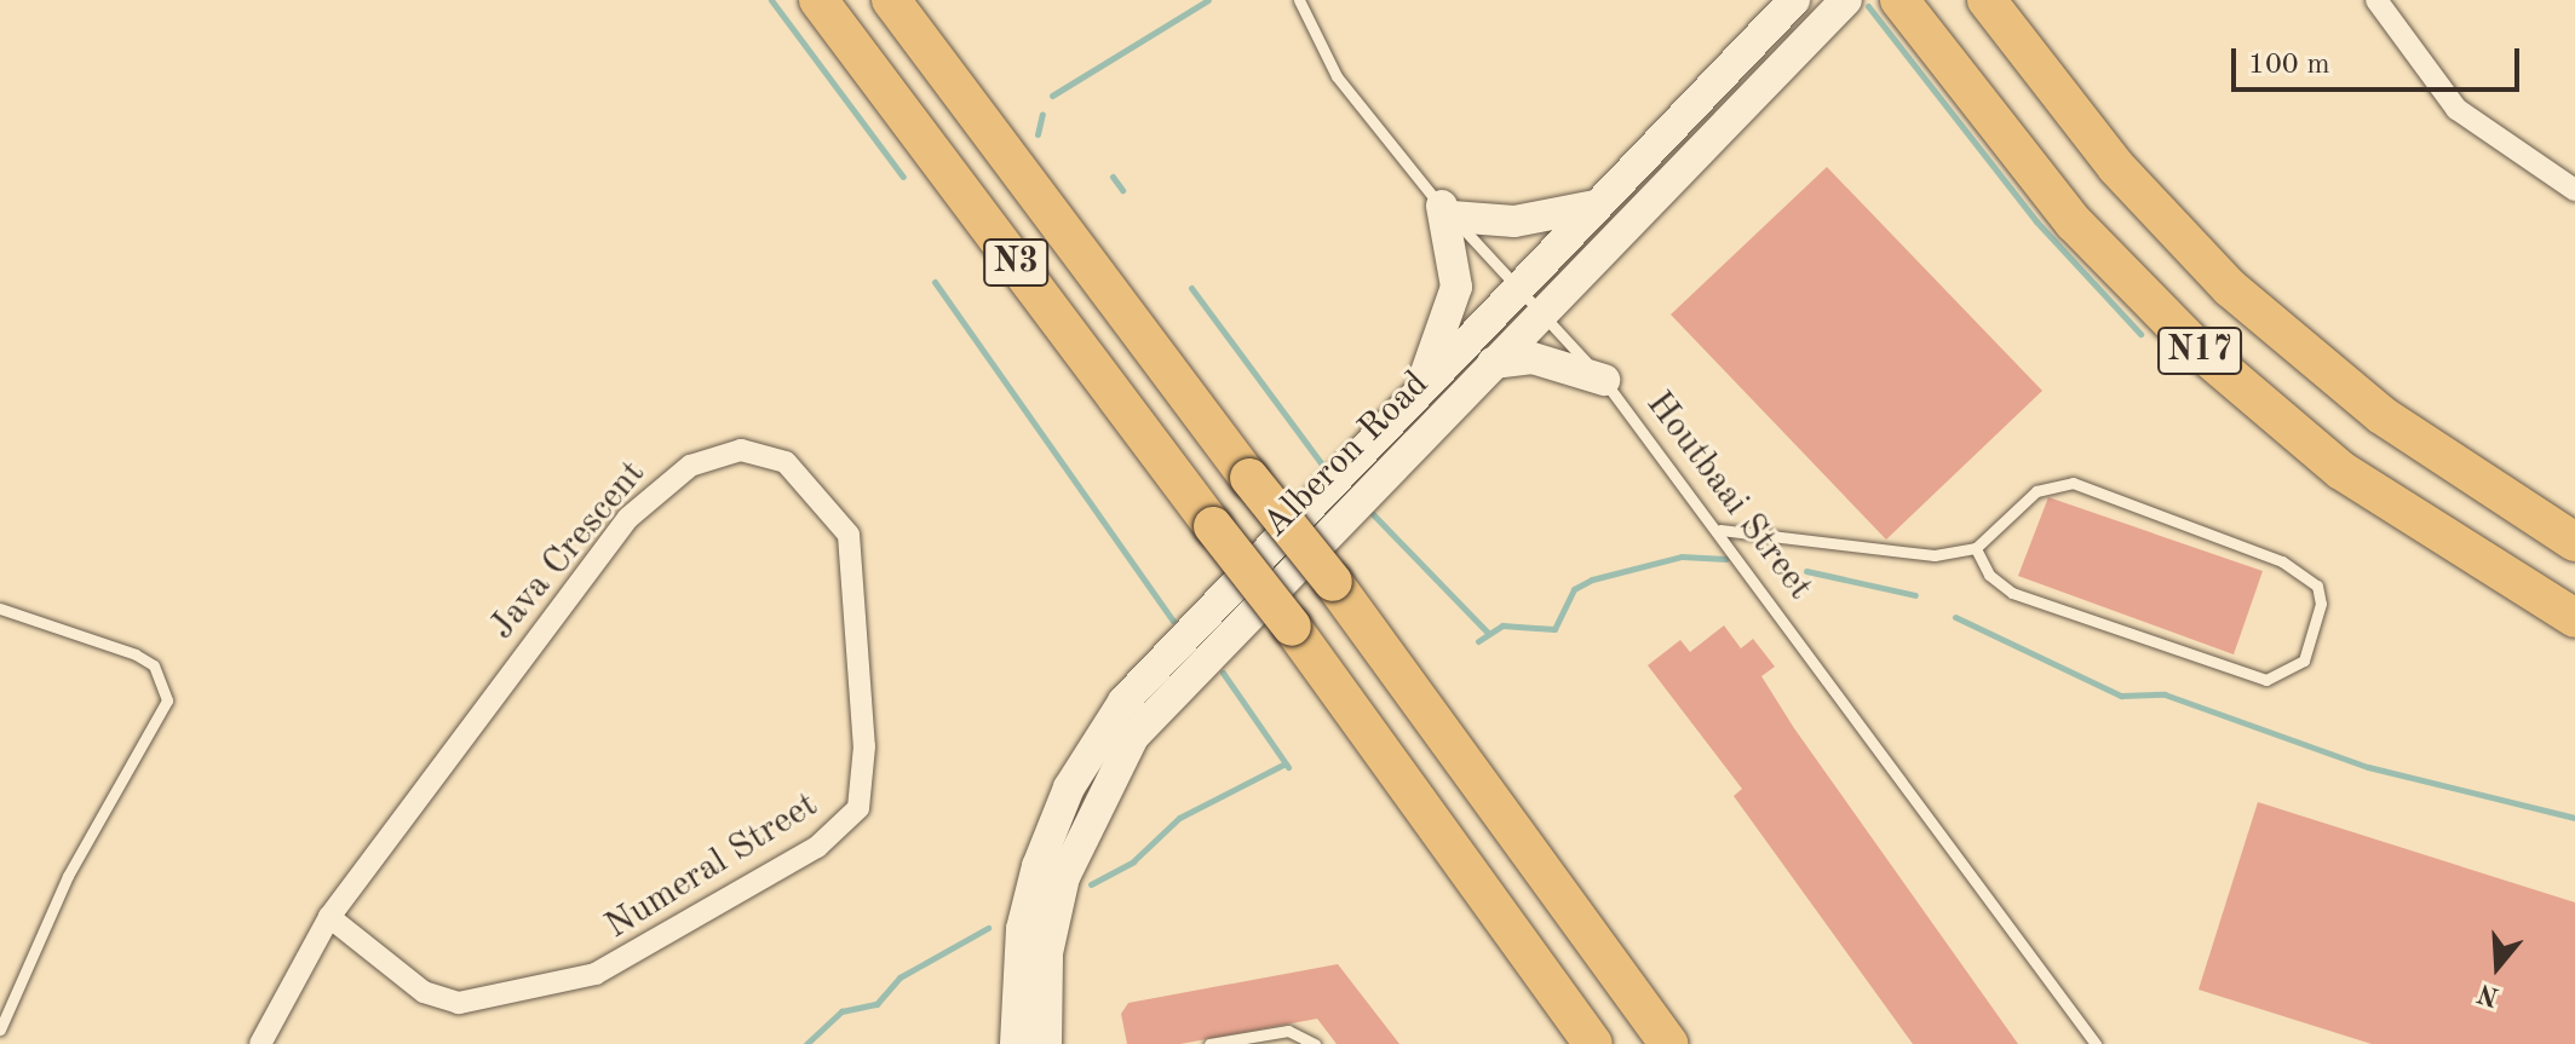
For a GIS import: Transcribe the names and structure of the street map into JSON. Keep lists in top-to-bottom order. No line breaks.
{"streets":{"highway":["N3","N17"],"main road":["Alberon Road"],"street":["Java Crescent","Numeral Street"],"lane":["Houtbaai Street"]},"crossings":[["Alberon Road","Houtbaai Street"],["Java Crescent","Numeral Street"]],"scale_bar":"100 m","north":"bottom"}
